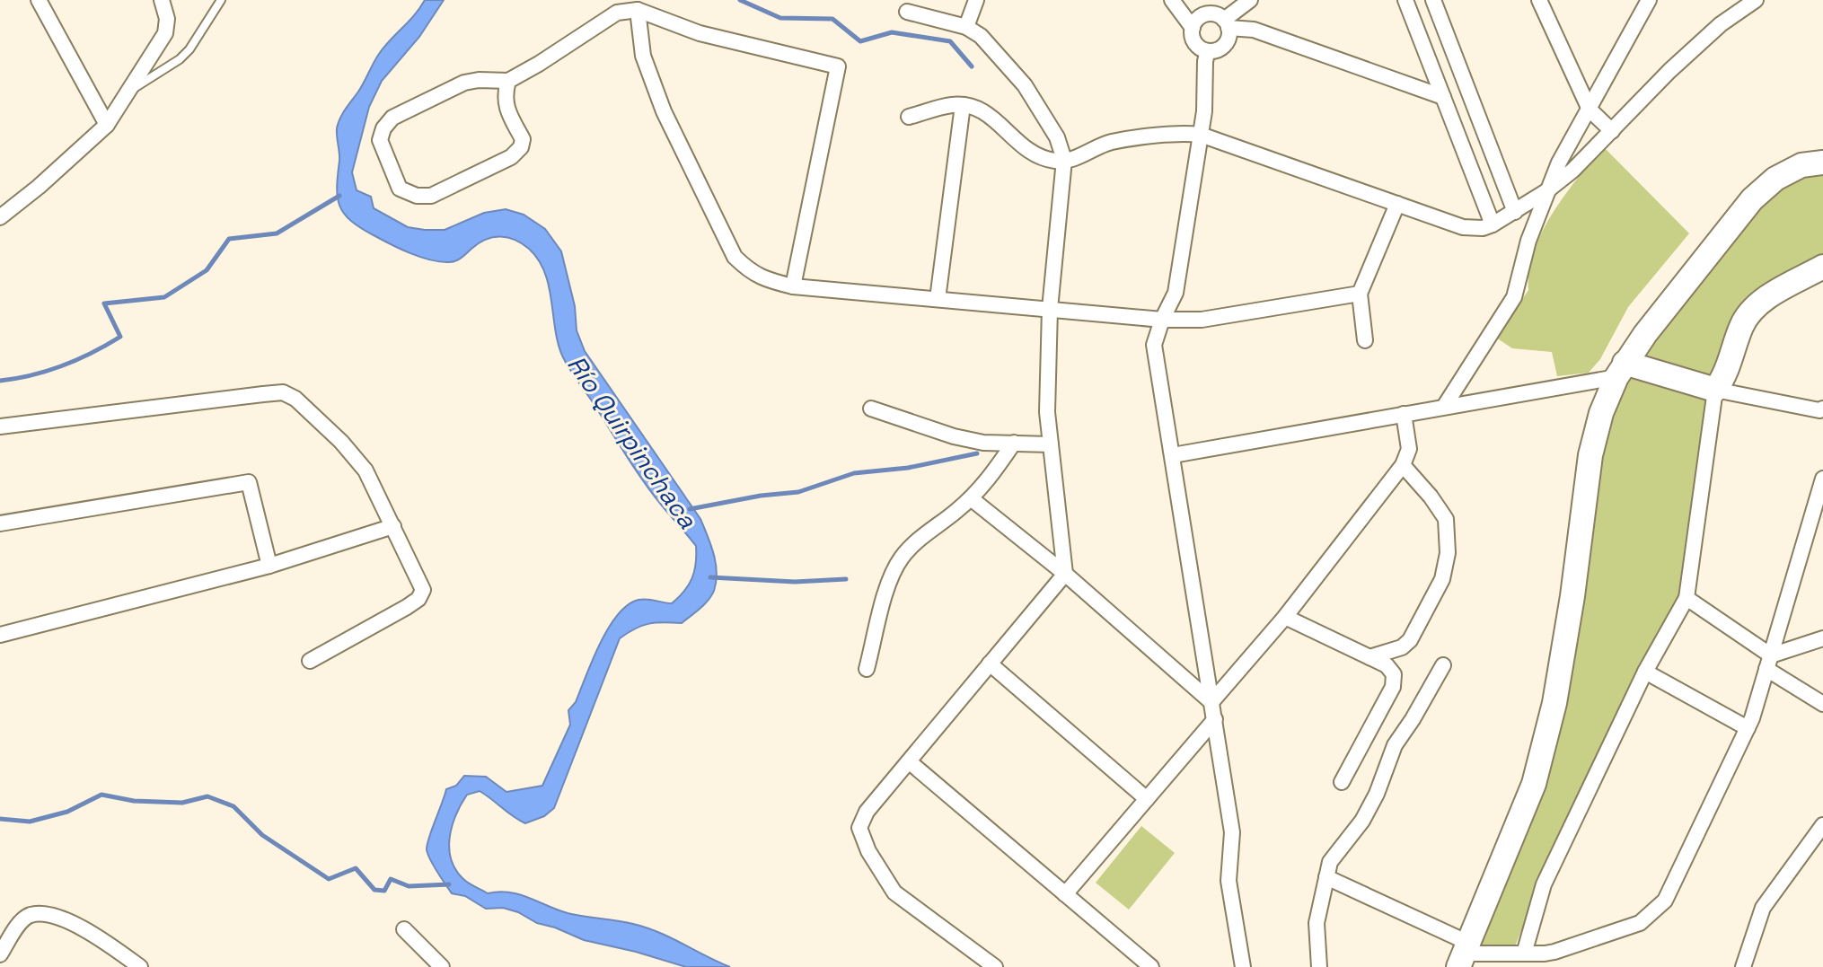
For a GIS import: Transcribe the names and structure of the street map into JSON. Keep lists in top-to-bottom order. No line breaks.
{"water":["Río Quirpinchaca"]}
